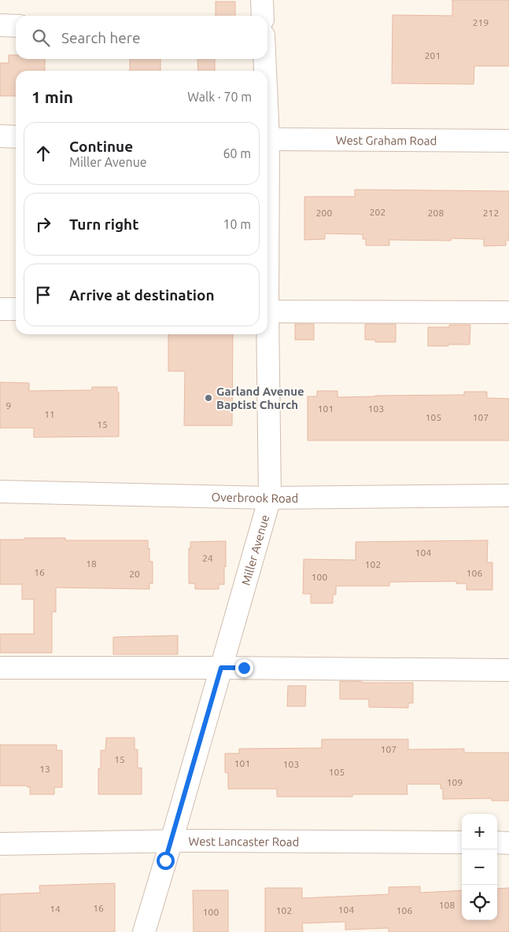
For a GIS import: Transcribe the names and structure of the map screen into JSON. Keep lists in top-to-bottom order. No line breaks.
{"streets":{"street":["West Graham Road","Overbrook Road","Miller Avenue","West Lancaster Road"]},"crossings":[["Overbrook Road","Miller Avenue"],["Miller Avenue","West Lancaster Road"]],"places":["Garland Avenue Baptist Church"],"house_numbers":["219","201","202","200","208","212","9","101","103","11","105","107","15","104","24","18","102","16","106","20","100","107","15","101","103","13","105","109","108","16","14","104","102","106","100"],"page":{"search":"Search here","heading":["1 min","Walk · 70 m"],"list":[["Continue","Miller Avenue","60 m"],["Turn right","10 m"],"Arrive at destination"],"map_buttons":["+","−"]}}
